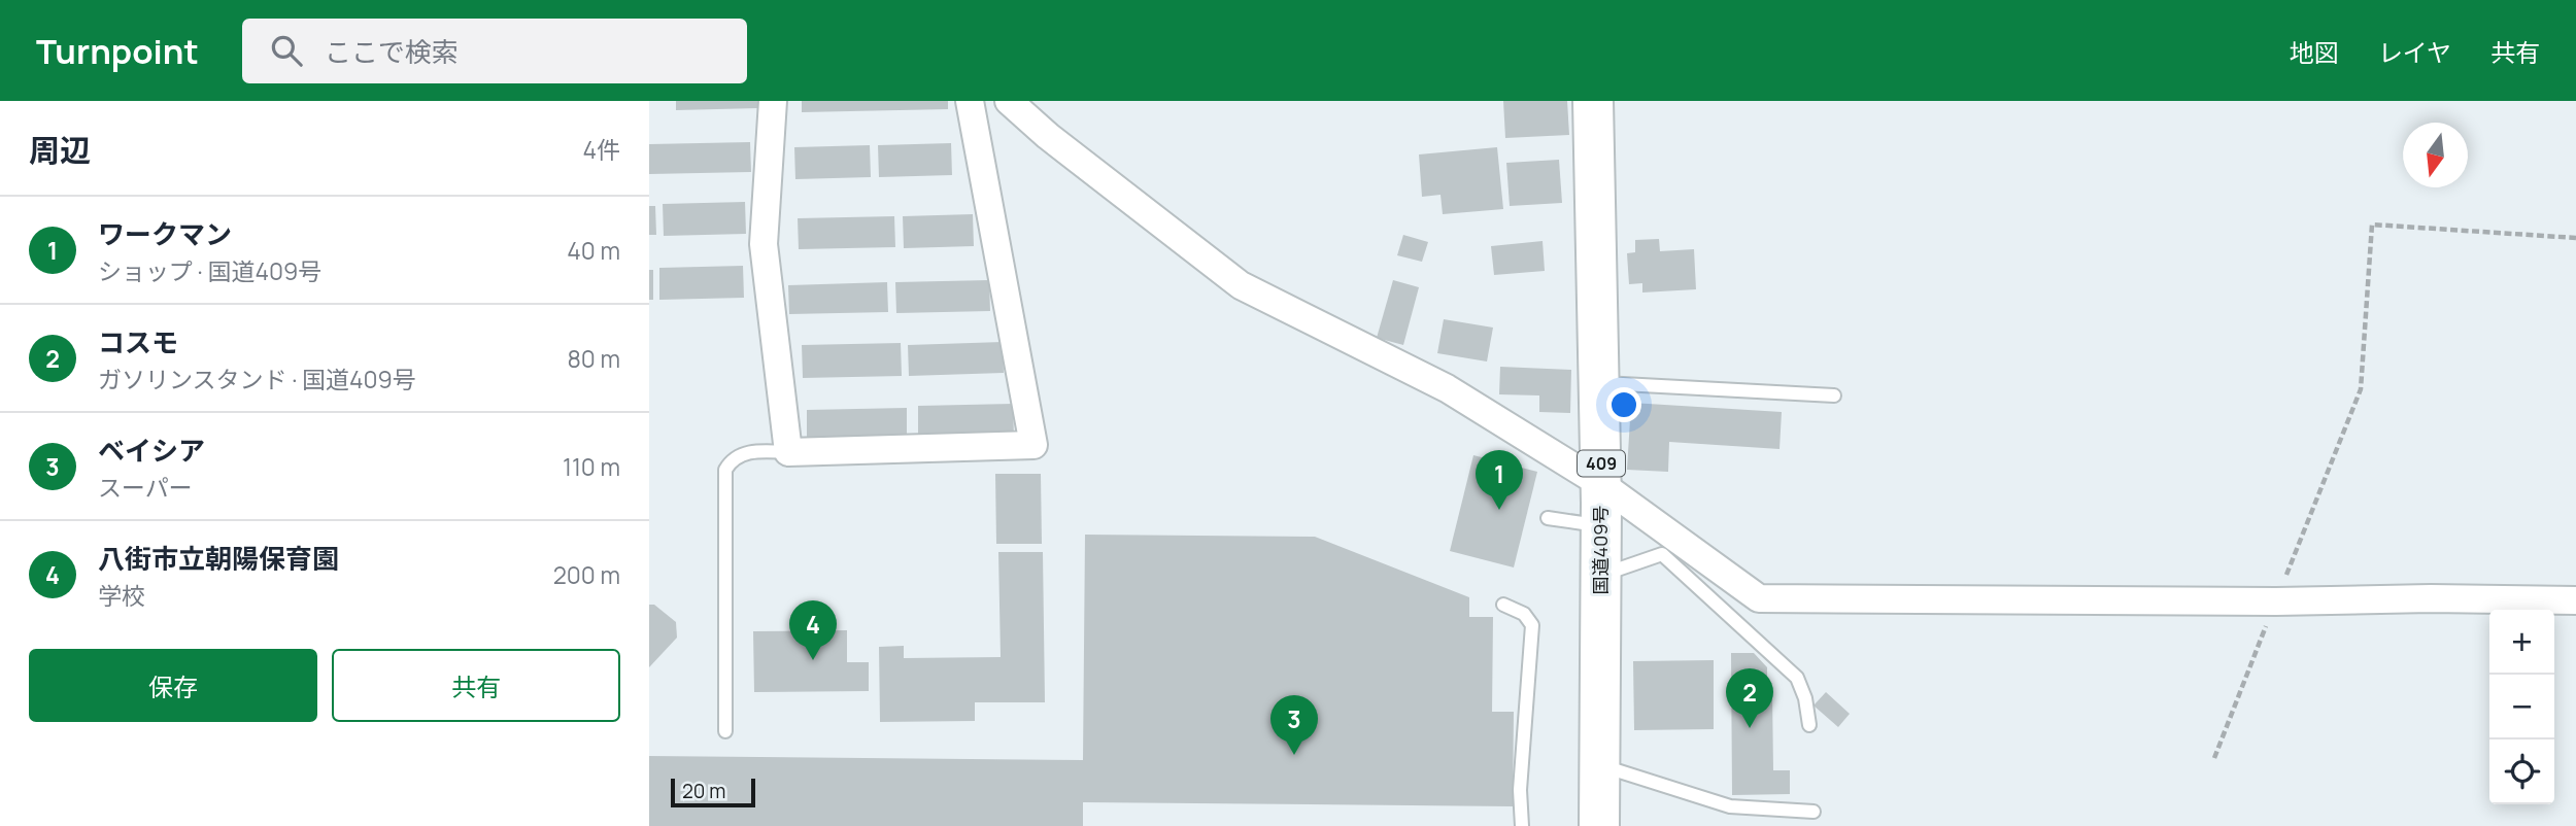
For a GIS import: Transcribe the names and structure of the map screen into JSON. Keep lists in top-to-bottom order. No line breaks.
{"streets":{"highway":["409","国道409号"]},"scale_bar":"20 m","north":"bottom","page":{"header":"Turnpoint","search":"ここで検索","nav":["地図","レイヤ","共有"],"heading":["周辺","4件"],"list":[{"mark":"1","name":"ワークマン","note":"ショップ · 国道409号","value":"40 m"},{"mark":"2","name":"コスモ","note":"ガソリンスタンド · 国道409号","value":"80 m"},{"mark":"3","name":"ベイシア","note":"スーパー","value":"110 m"},{"mark":"4","name":"八街市立朝陽保育園","note":"学校","value":"200 m"}],"pins":["1","4","2","3"],"map_buttons":["+","−"],"buttons":["保存","共有"],"scale":"20 m"}}
